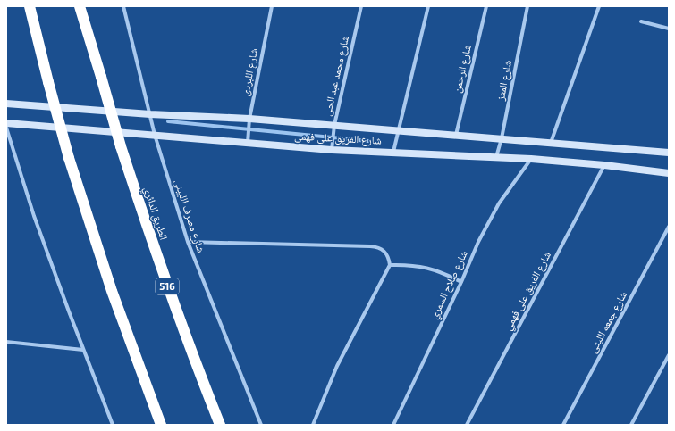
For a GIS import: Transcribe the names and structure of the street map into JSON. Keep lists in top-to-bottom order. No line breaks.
{"streets":{"highway":["الطريق الدائري","516"],"street":["شارع الرحمن","شارع اللبردى","شارع محمد عبد الحى","شارع المعز","شارع الفريق على فهمى","شارع مصرف اللبينى","شارع صلاح السمري","شارع الفريق على فهمي","شارع جمعه الليثى"]},"crossings":[["شارع الرحمن","شارع الفريق على فهمى"],["شارع اللبردى","شارع الفريق على فهمى"],["شارع محمد عبد الحى","شارع الفريق على فهمى"],["شارع المعز","شارع الفريق على فهمى"],["شارع الفريق على فهمى","شارع مصرف اللبينى"],["شارع الفريق على فهمى","شارع صلاح السمري"],["شارع الفريق على فهمى","شارع الفريق على فهمي"]]}
